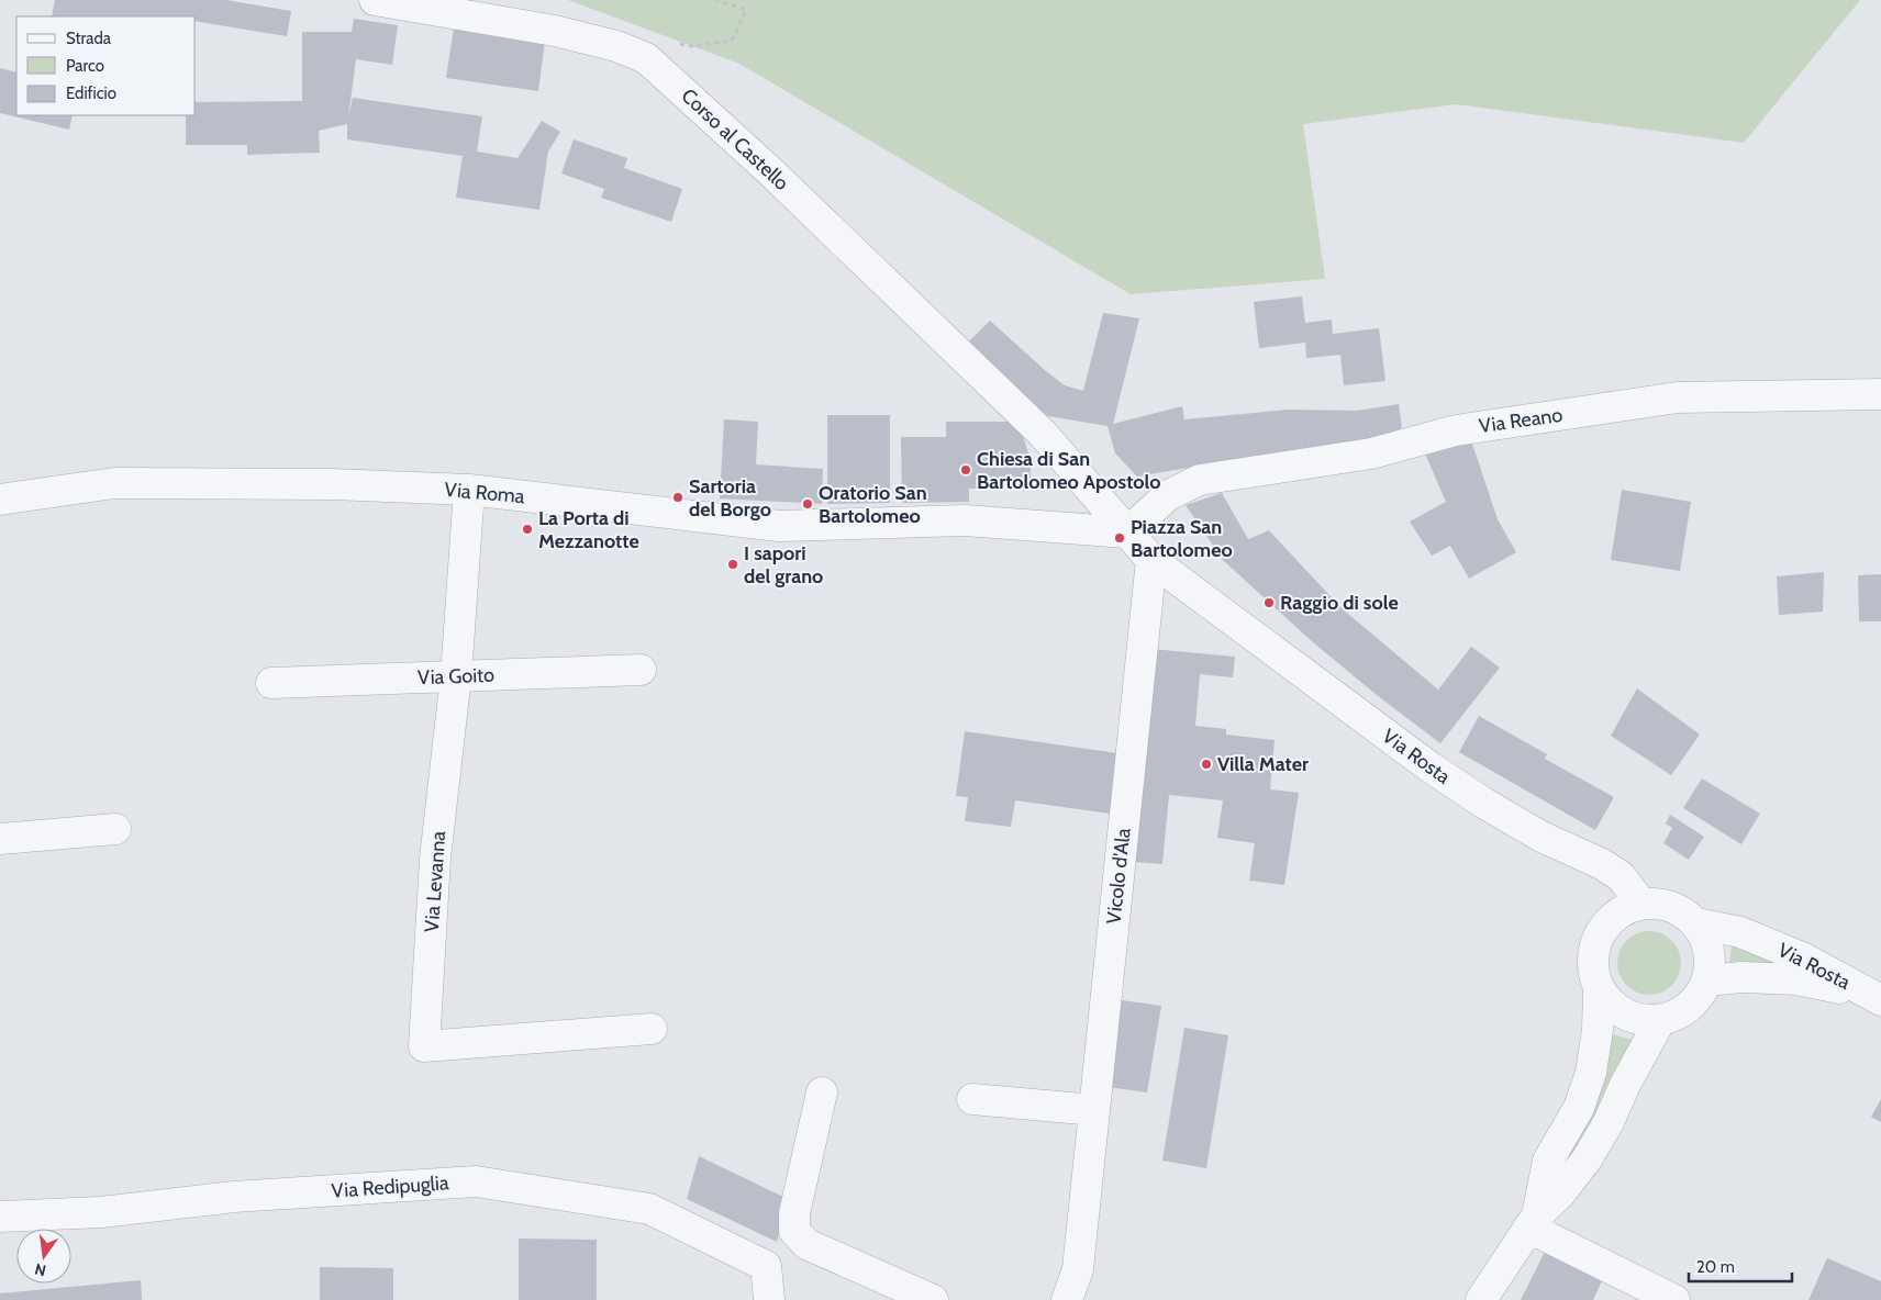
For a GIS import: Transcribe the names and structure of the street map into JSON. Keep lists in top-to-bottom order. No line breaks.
{"streets":{"street":["Corso al Castello","Via Reano","Via Roma","Via Goito","Via Rosta","Vicolo d'Ala","Via Levanna","Via Redipuglia"]},"crossings":[["Corso al Castello","Via Reano"],["Corso al Castello","Via Roma"],["Via Reano","Via Roma"],["Via Roma","Via Levanna"],["Via Goito","Via Levanna"],["Via Rosta","Vicolo d'Ala"]],"places":["Chiesa di San Bartolomeo Apostolo","Sartoria del Borgo","Oratorio San Bartolomeo","La Porta di Mezzanotte","Piazza San Bartolomeo","I sapori del grano","Raggio di sole","Villa Mater"],"legend":["Strada","Parco","Edificio"],"scale_bar":"20 m","north":"bottom"}
